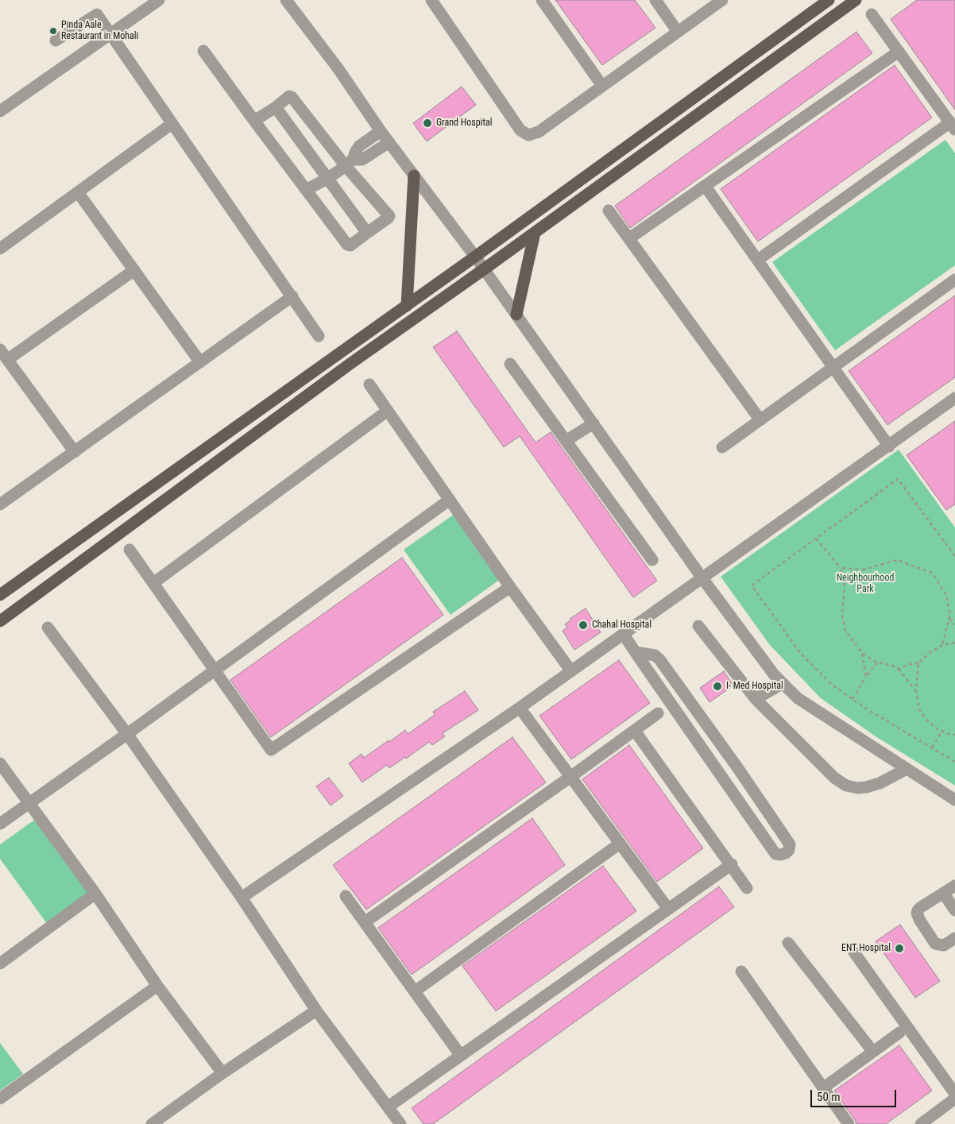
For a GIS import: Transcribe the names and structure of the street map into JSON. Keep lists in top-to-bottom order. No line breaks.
{"parks":["Neighbourhood Park"],"places":["Pinda Aale Restaurant in Mohali","Grand Hospital","Chahal Hospital","I- Med Hospital","ENT Hospital"],"scale_bar":"50 m"}
